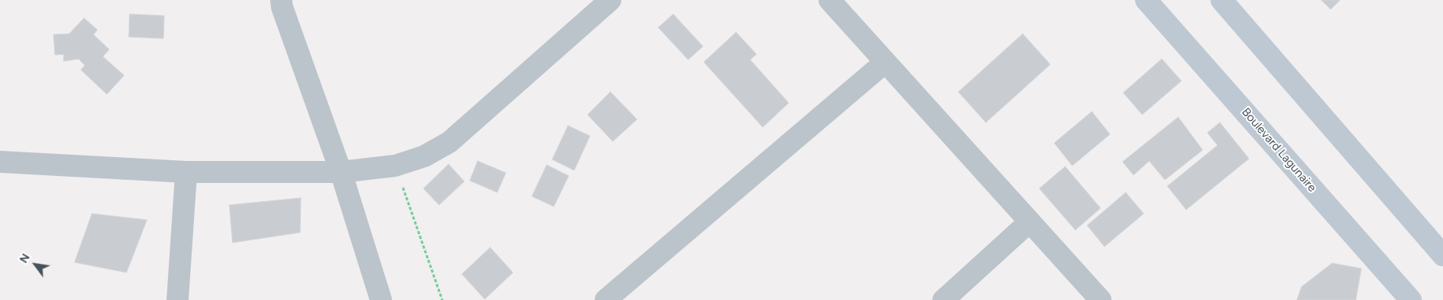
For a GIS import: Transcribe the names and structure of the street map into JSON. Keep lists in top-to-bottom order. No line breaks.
{"streets":{"main road":["Boulevard Lagunaire"]},"north":"top left"}
